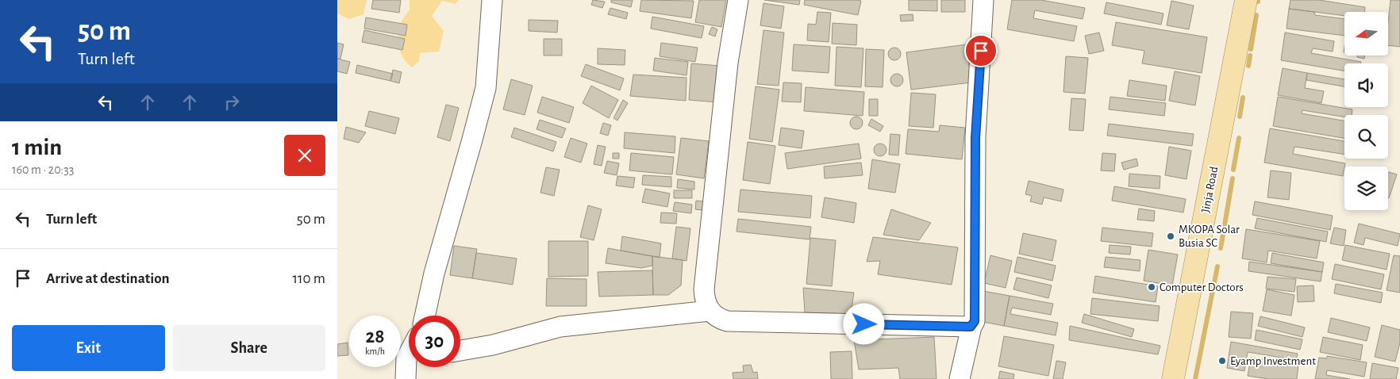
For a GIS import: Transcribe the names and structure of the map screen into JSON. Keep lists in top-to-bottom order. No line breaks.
{"streets":{"main road":["Jinja Road"]},"places":["MKOPA Solar Busia SC","Computer Doctors","Eyamp Investment"],"north":"left","page":{"turn":["50 m","Turn left"],"heading":["1 min","160 m · 20:33"],"list":[{"name":"Turn left","value":"50 m"},{"name":"Arrive at destination","value":"110 m"}],"speed":"28 km/h","limit":"30","buttons":["Exit","Share"]}}
